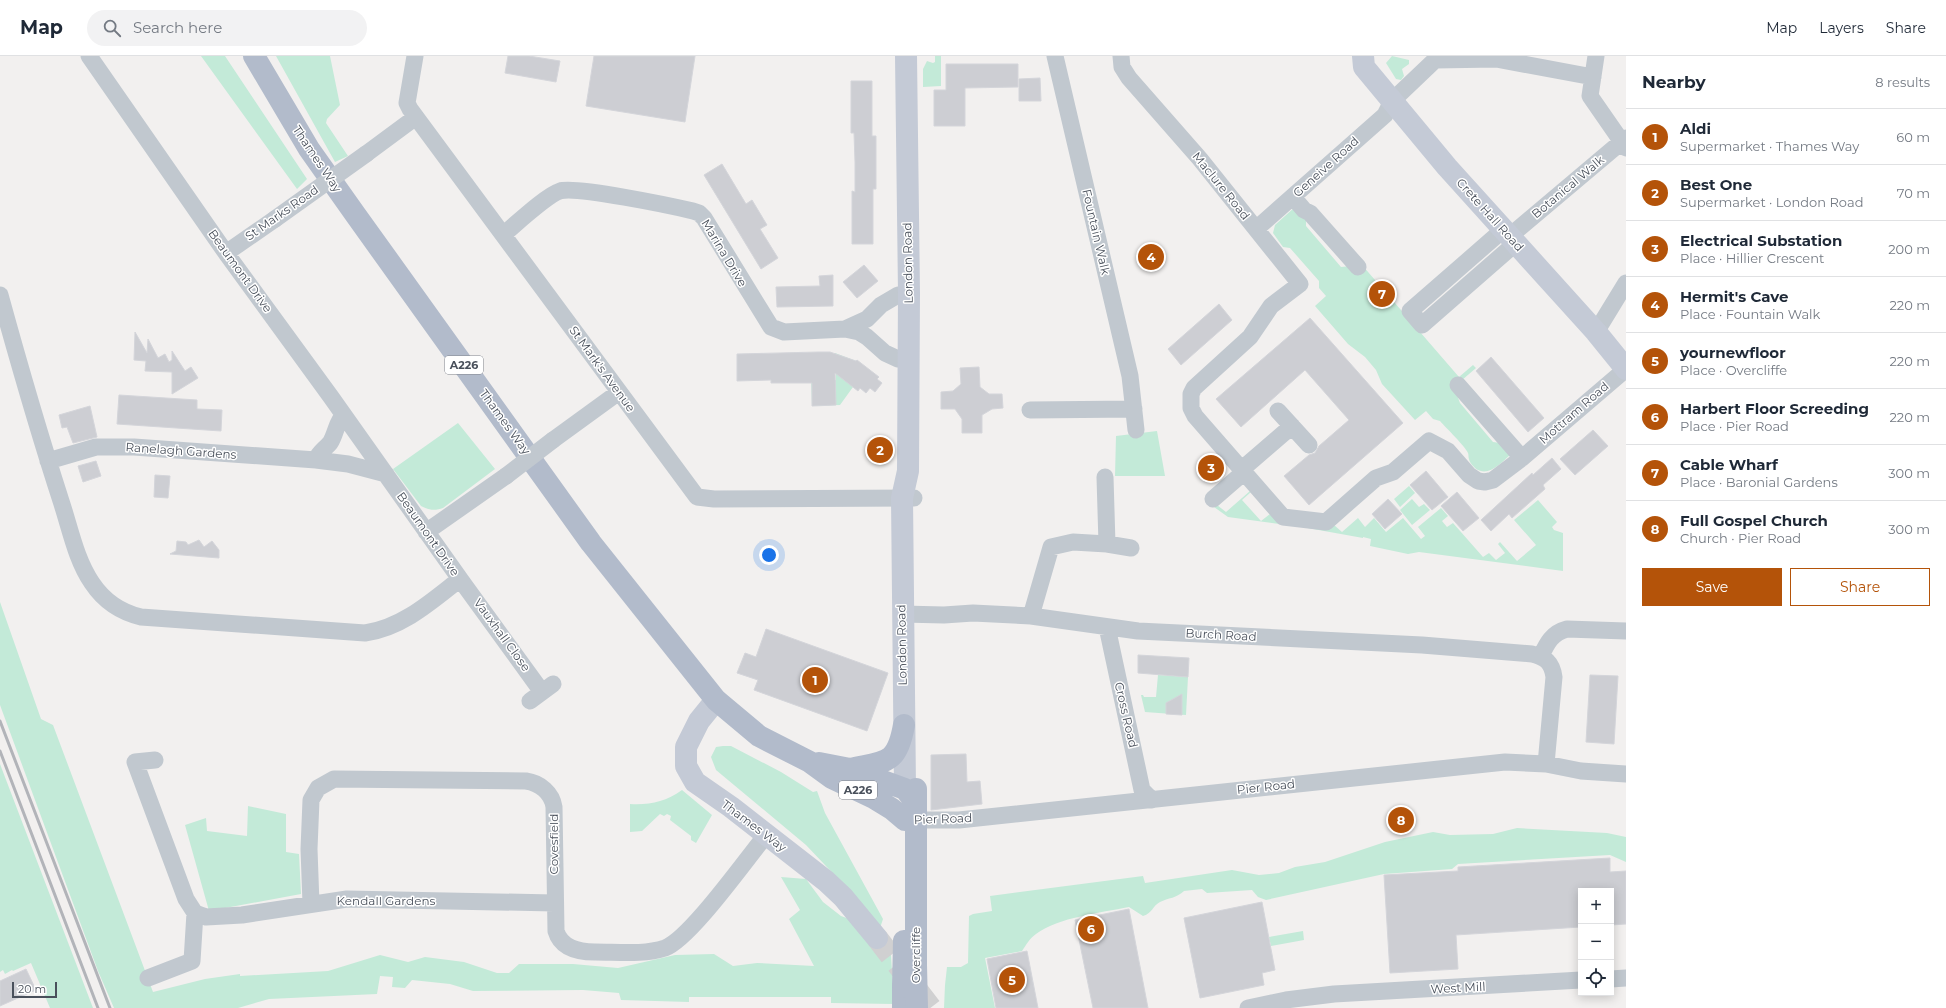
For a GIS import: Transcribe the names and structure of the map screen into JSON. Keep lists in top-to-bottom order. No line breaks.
{"streets":{"main road":["Thames Way","Crete Hall Road","London Road","A226","Overcliffe"],"street":["Geneive Road","Maclure Road","Botanical Walk","St Marks Road","Fountain Walk","Marina Drive","Beaumont Drive","St Mark's Avenue","Mottram Road","Ranelagh Gardens","Vauxhall Close","Burch Road","Cross Road","Pier Road","Covesfield","Kendall Gardens","West Mill"]},"crossings":[["Thames Way","London Road"],["Thames Way","A226"],["Thames Way","Pier Road"],["Thames Way","Covesfield"],["Geneive Road","Maclure Road"],["Geneive Road","Crete Hall Road"],["Maclure Road","Mottram Road"],["Botanical Walk","Crete Hall Road"],["St Marks Road","Beaumont Drive"],["St Marks Road","St Mark's Avenue"],["Crete Hall Road","Mottram Road"],["Marina Drive","London Road"],["Marina Drive","St Mark's Avenue"],["London Road","A226"],["London Road","St Mark's Avenue"],["London Road","Burch Road"],["London Road","Pier Road"],["London Road","Overcliffe"],["Beaumont Drive","Ranelagh Gardens"],["Beaumont Drive","Vauxhall Close"],["Burch Road","Cross Road"],["Cross Road","Pier Road"],["Covesfield","Kendall Gardens"]],"scale_bar":"20 m","page":{"header":"Map","search":"Search here","nav":["Map","Layers","Share"],"heading":["Nearby","8 results"],"list":[{"mark":"1","name":"Aldi","note":"Supermarket · Thames Way","value":"60 m"},{"mark":"2","name":"Best One","note":"Supermarket · London Road","value":"70 m"},{"mark":"3","name":"Electrical Substation","note":"Place · Hillier Crescent","value":"200 m"},{"mark":"4","name":"Hermit's Cave","note":"Place · Fountain Walk","value":"220 m"},{"mark":"5","name":"yournewfloor","note":"Place · Overcliffe","value":"220 m"},{"mark":"6","name":"Harbert Floor Screeding","note":"Place · Pier Road","value":"220 m"},{"mark":"7","name":"Cable Wharf","note":"Place · Baronial Gardens","value":"300 m"},{"mark":"8","name":"Full Gospel Church","note":"Church · Pier Road","value":"300 m"}],"pins":["4","7","2","3","1","8","6","5"],"buttons":["Save","Share"],"map_buttons":["+","−"],"scale":"20 m"}}
